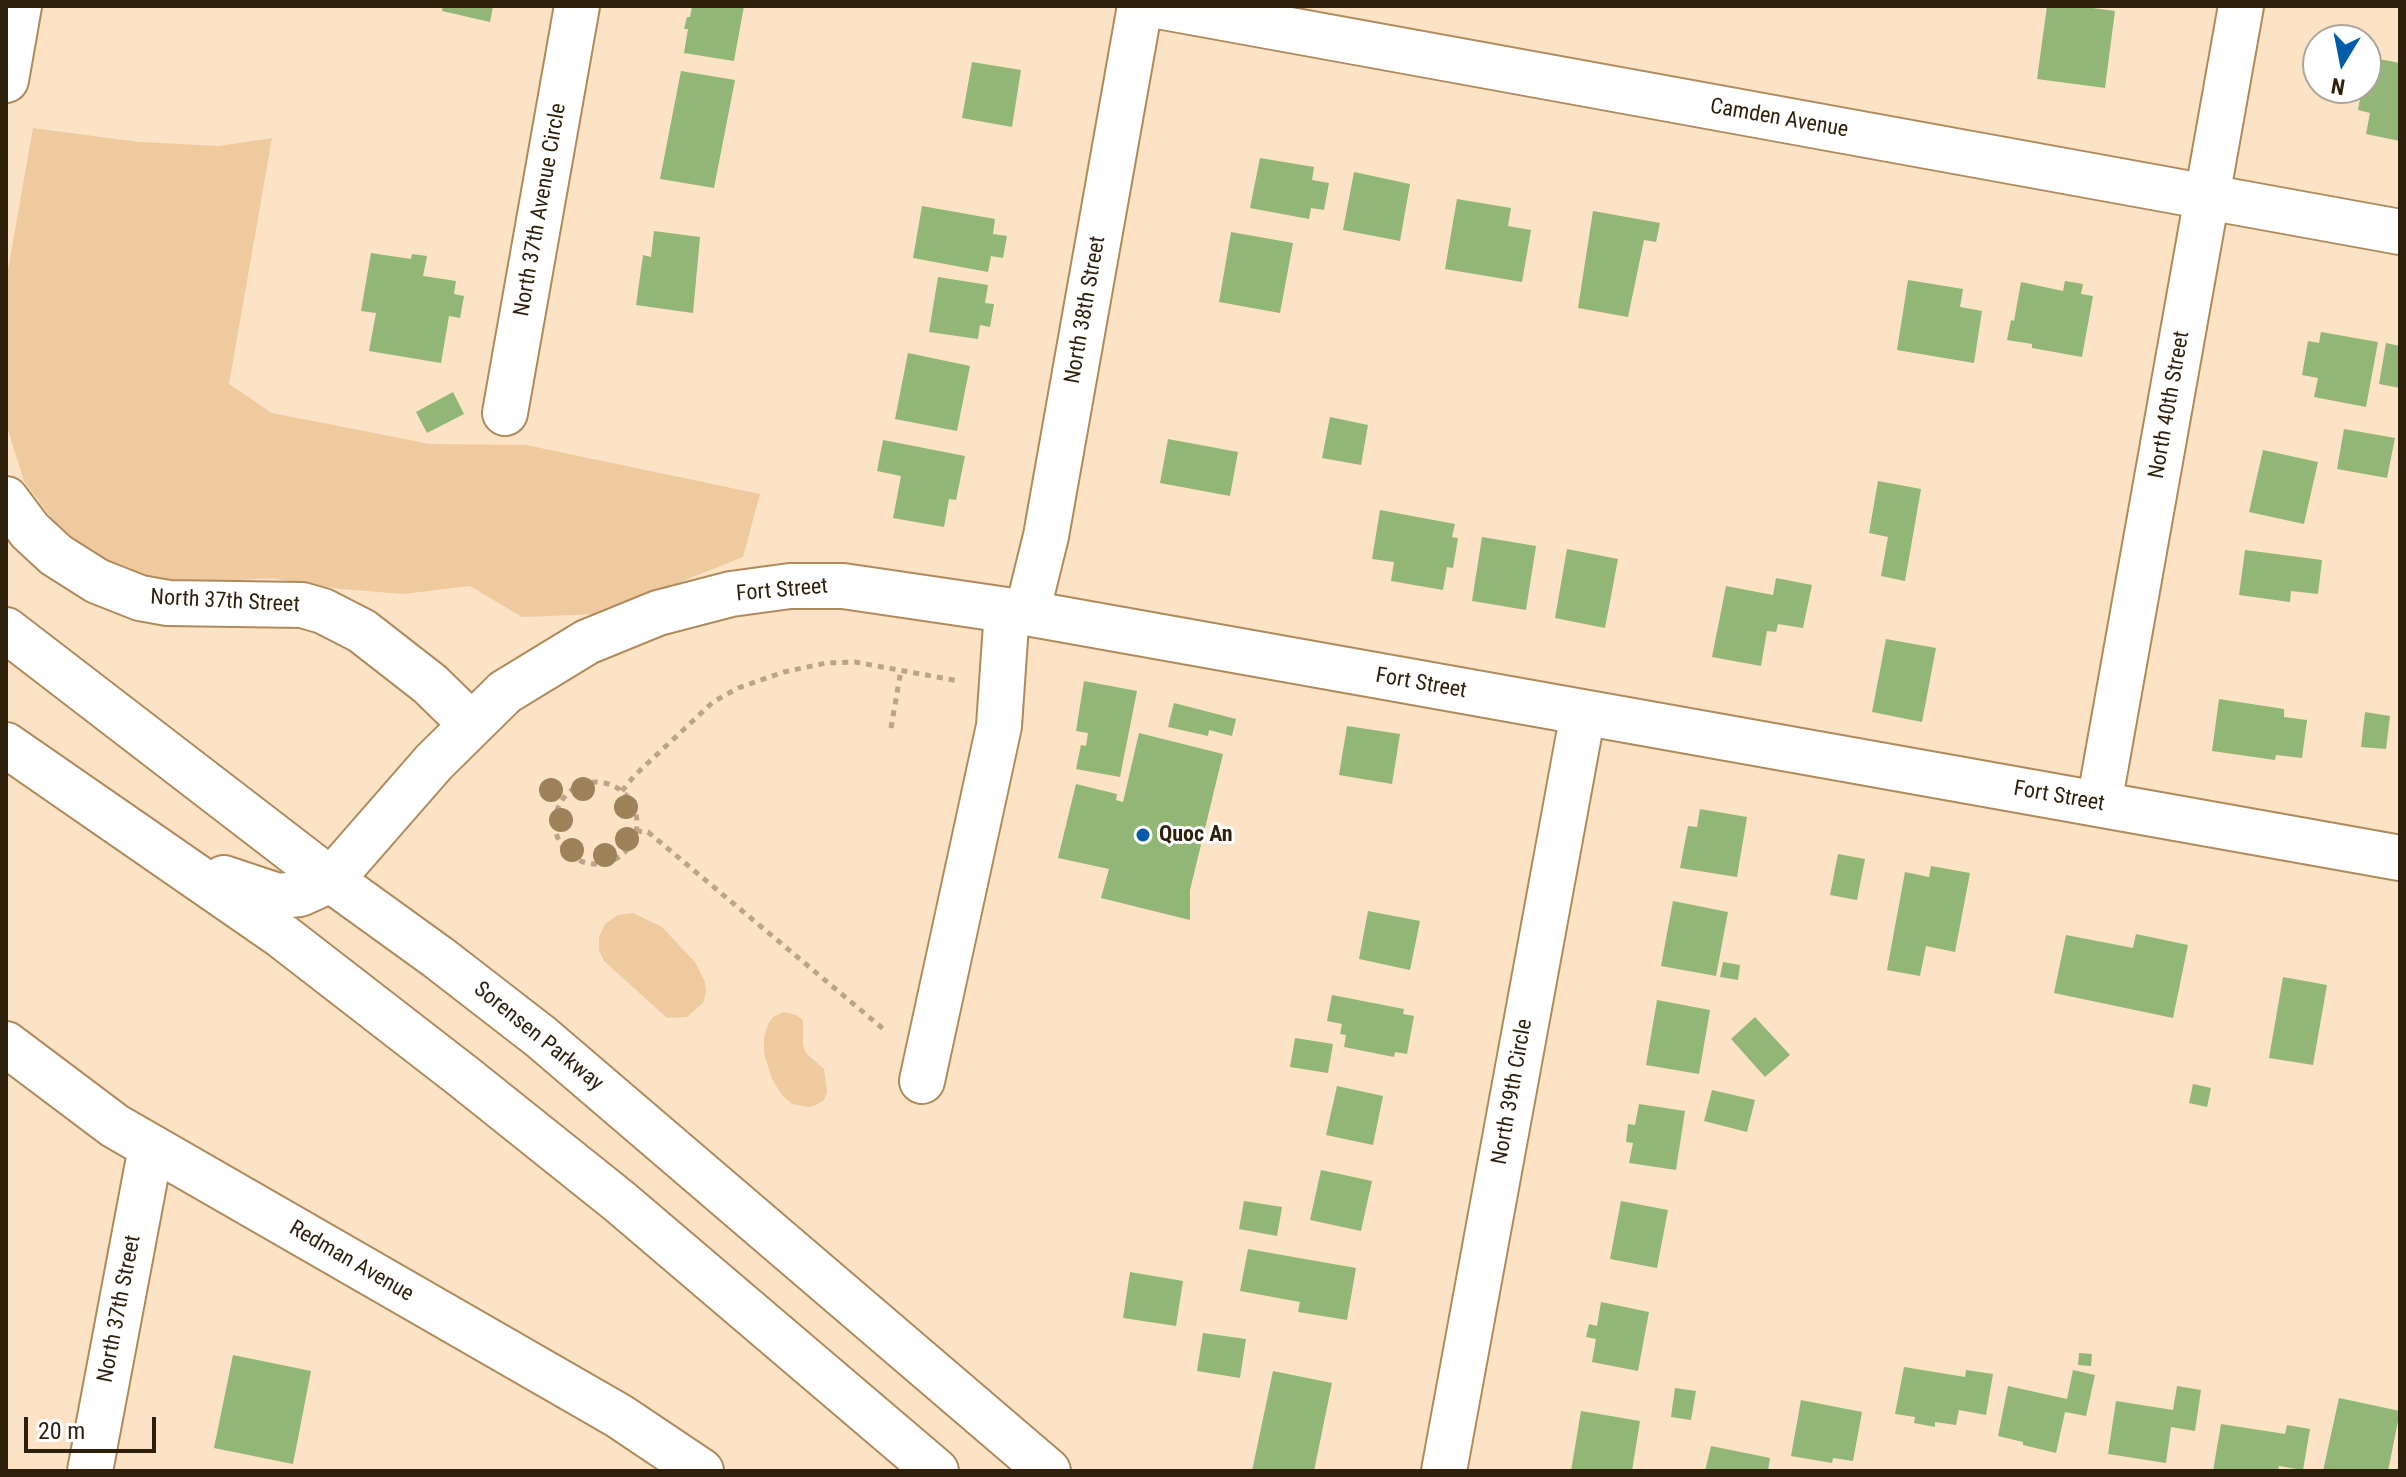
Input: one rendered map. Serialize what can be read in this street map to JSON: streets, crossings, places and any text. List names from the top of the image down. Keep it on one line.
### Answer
{"streets":{"street":["Camden Avenue","North 37th Avenue Circle","North 38th Street","North 40th Street","Fort Street","North 37th Street","Sorensen Parkway","North 39th Circle","Redman Avenue"]},"crossings":[["Camden Avenue","North 40th Street"],["North 38th Street","Fort Street"],["North 40th Street","Fort Street"],["Fort Street","North 37th Street"],["Fort Street","North 39th Circle"],["North 37th Street","Redman Avenue"]],"places":["Quoc An"],"scale_bar":"20 m","north":"bottom"}
